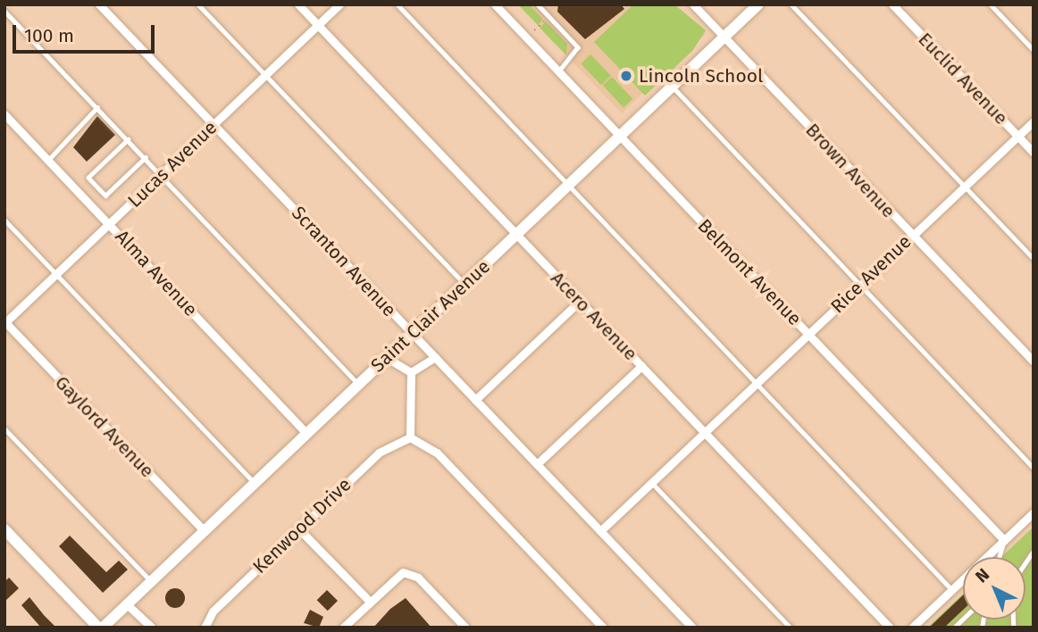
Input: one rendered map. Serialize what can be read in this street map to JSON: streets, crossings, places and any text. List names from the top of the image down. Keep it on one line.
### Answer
{"streets":{"street":["Euclid Avenue","Lucas Avenue","Brown Avenue","Scranton Avenue","Belmont Avenue","Alma Avenue","Rice Avenue","Saint Clair Avenue","Acero Avenue","Gaylord Avenue","Kenwood Drive"]},"crossings":[["Euclid Avenue","Rice Avenue"],["Lucas Avenue","Scranton Avenue"],["Lucas Avenue","Alma Avenue"],["Lucas Avenue","Acero Avenue"],["Lucas Avenue","Gaylord Avenue"],["Brown Avenue","Rice Avenue"],["Brown Avenue","Saint Clair Avenue"],["Scranton Avenue","Rice Avenue"],["Scranton Avenue","Saint Clair Avenue"],["Belmont Avenue","Rice Avenue"],["Belmont Avenue","Saint Clair Avenue"],["Alma Avenue","Saint Clair Avenue"],["Rice Avenue","Acero Avenue"],["Saint Clair Avenue","Acero Avenue"],["Saint Clair Avenue","Gaylord Avenue"]],"places":["Lincoln School"],"scale_bar":"100 m","north":"top left"}
